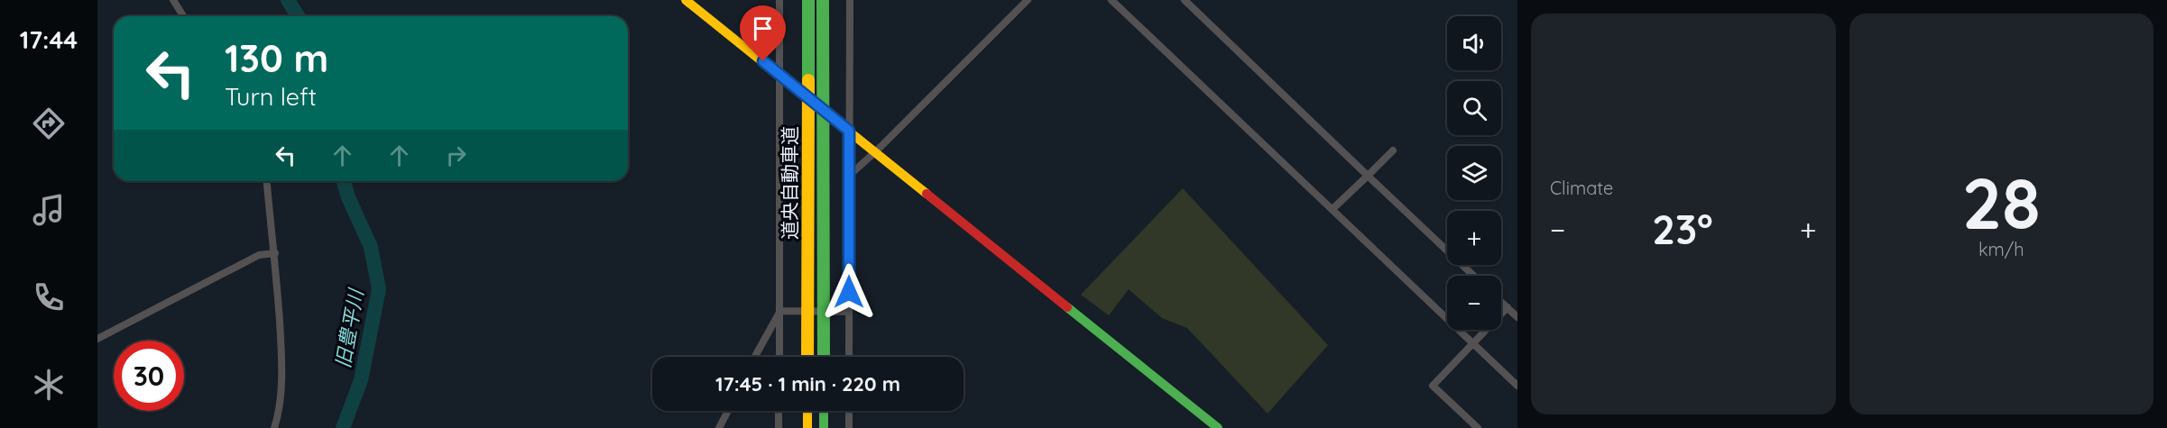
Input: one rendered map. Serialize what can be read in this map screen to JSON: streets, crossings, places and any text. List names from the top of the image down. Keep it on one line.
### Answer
{"streets":{"main road":["道央自動車道"]},"water":["旧豊平川"],"page":{"tabs":"17:44","tile":["Climate",["28","km/h"]],"map_buttons":["+","−"],"turn":["130 m","Turn left"],"heat":["−","23°","+"],"limit":"30","trip":"17:45 · 1 min · 220 m"}}
